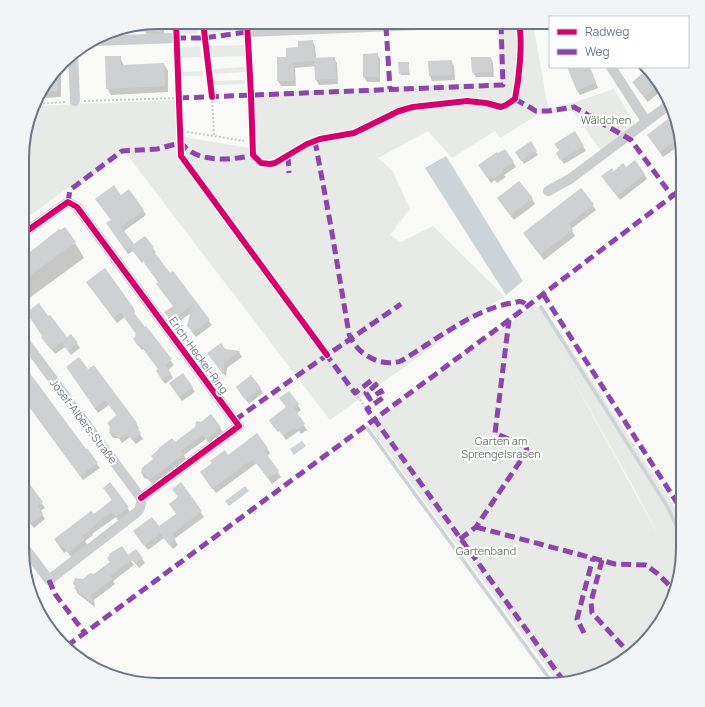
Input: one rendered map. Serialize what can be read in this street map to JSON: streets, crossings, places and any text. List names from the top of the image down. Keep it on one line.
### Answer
{"streets":{"street":["Erich-Heckel-Ring","Josef-Albers-Straße"]},"crossings":[["Erich-Heckel-Ring","Josef-Albers-Straße"]],"parks":["Wäldchen","Garten am Sprengelsrasen","Gartenband"],"legend":["Radweg","Weg"]}
